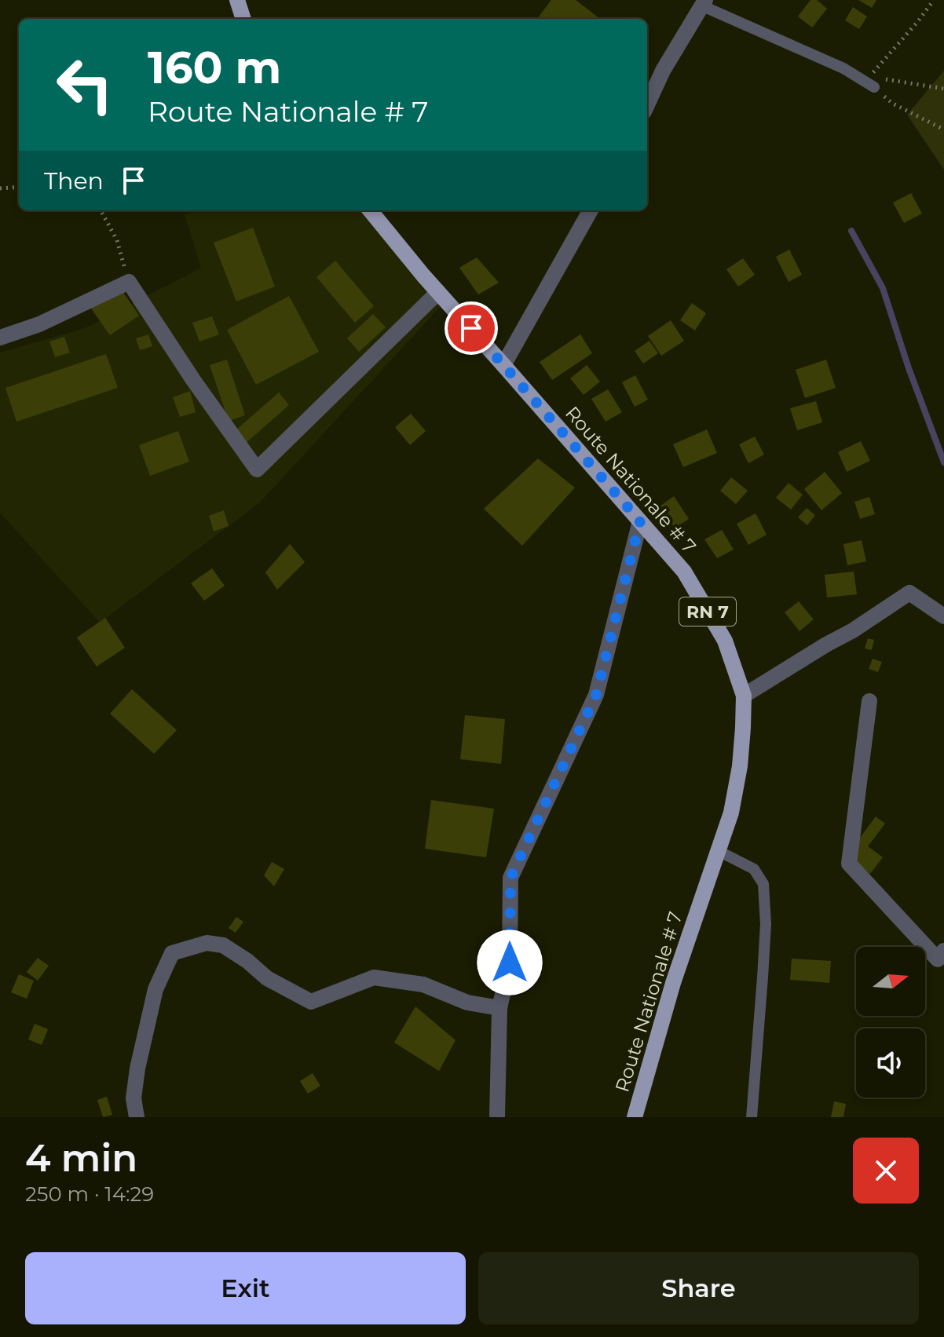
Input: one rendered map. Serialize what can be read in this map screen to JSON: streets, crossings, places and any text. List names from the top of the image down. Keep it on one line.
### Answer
{"streets":{"main road":["Route Nationale # 7","RN 7"]},"north":"right","page":{"turn":["160 m","Route Nationale # 7"],"then":"Then","heading":["4 min","250 m · 14:29"],"buttons":["Exit","Share"]}}
